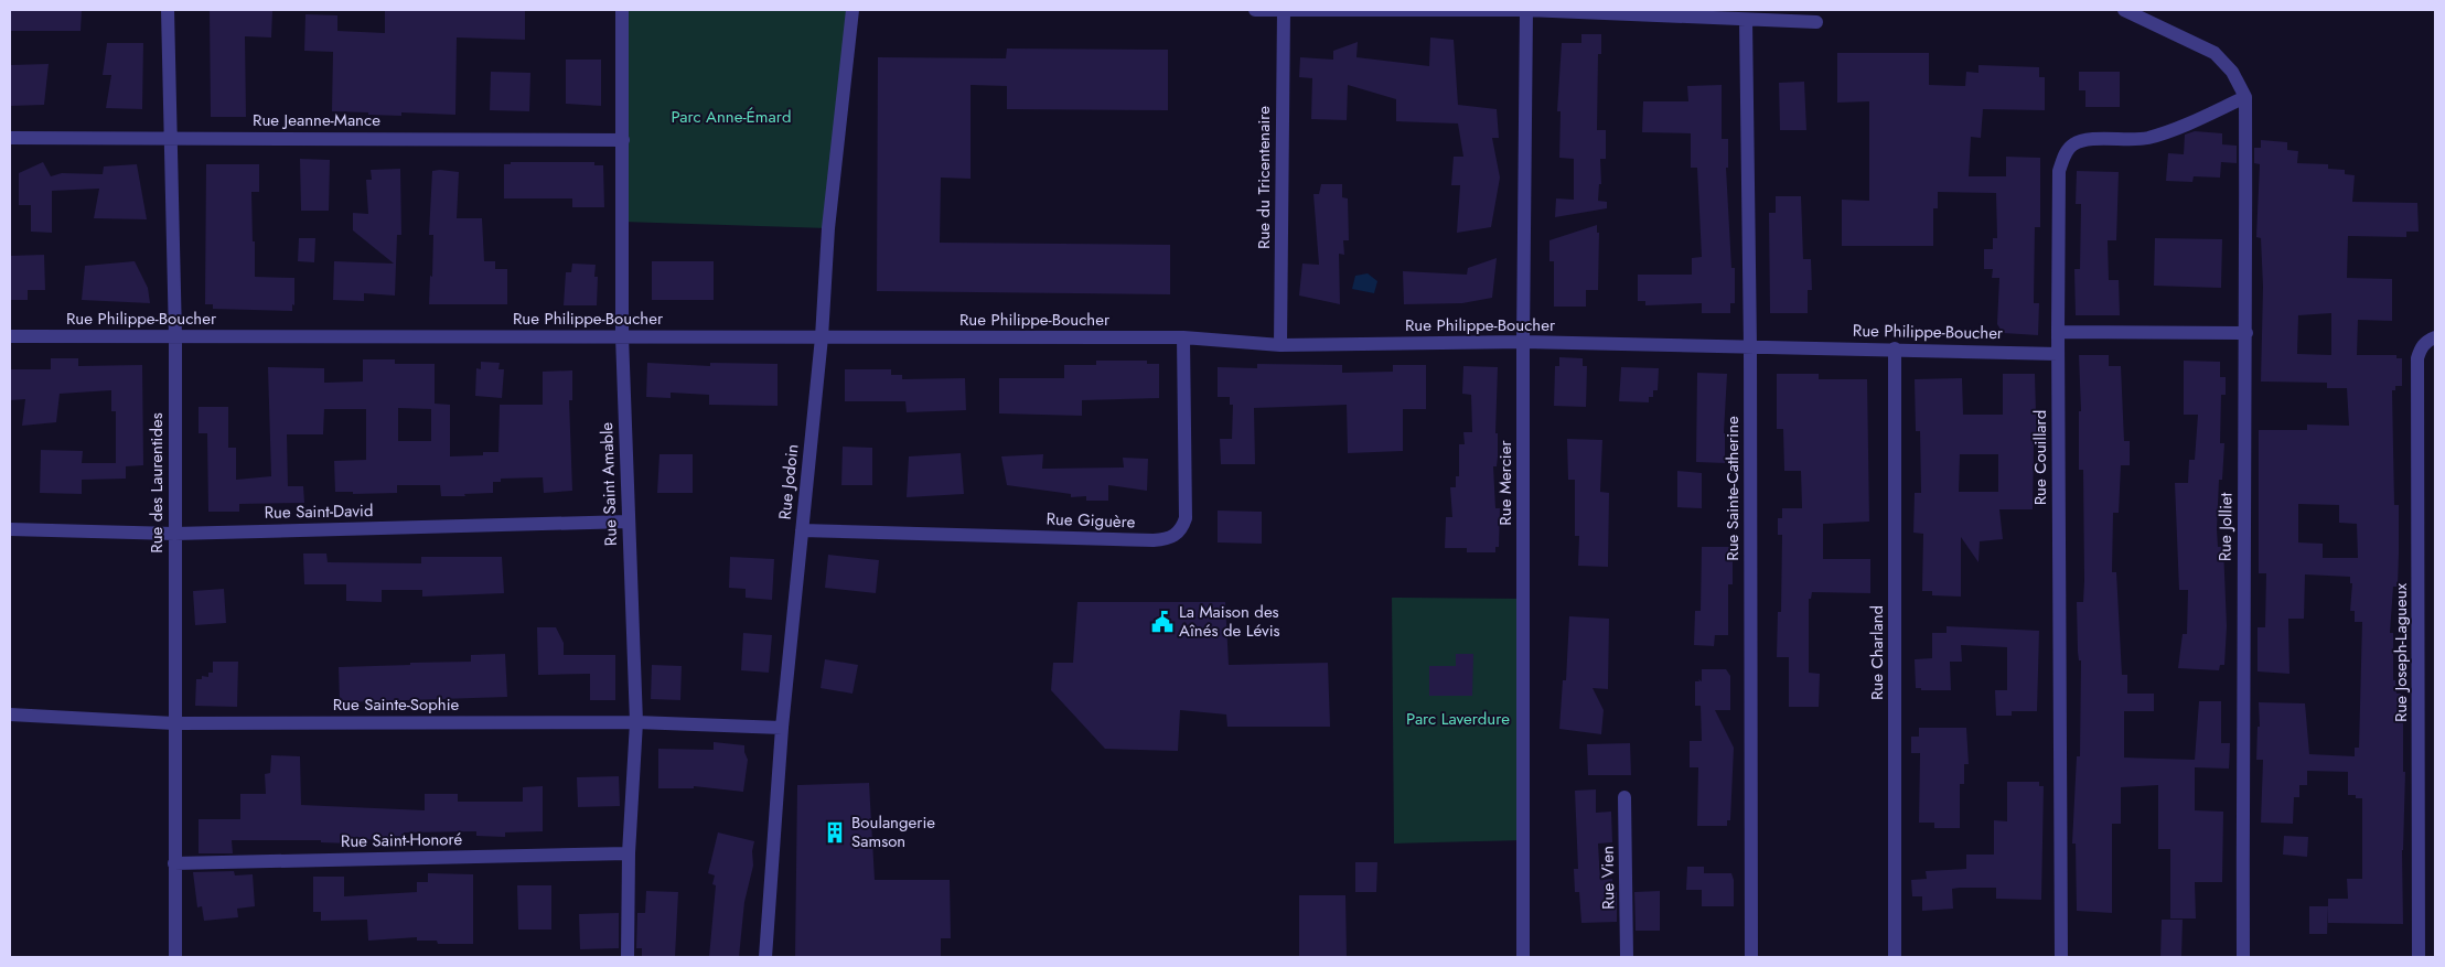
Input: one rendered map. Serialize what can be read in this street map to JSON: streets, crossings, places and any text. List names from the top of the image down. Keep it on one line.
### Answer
{"streets":{"street":["Rue Jeanne-Mance","Rue du Tricentenaire","Rue Philippe-Boucher","Rue Couillard","Rue Jodoin","Rue des Laurentides","Rue Mercier","Rue Saint Amable","Rue Sainte-Catherine","Rue Saint-David","Rue Giguère","Rue Jolliet","Rue Charland","Rue Joseph-Lagueux","Rue Sainte-Sophie","Rue Saint-Honoré","Rue Vien"]},"crossings":[["Rue Jeanne-Mance","Rue des Laurentides"],["Rue Jeanne-Mance","Rue Saint Amable"],["Rue du Tricentenaire","Rue Philippe-Boucher"],["Rue Philippe-Boucher","Rue Couillard"],["Rue Philippe-Boucher","Rue Jodoin"],["Rue Philippe-Boucher","Rue des Laurentides"],["Rue Philippe-Boucher","Rue Mercier"],["Rue Philippe-Boucher","Rue Saint Amable"],["Rue Philippe-Boucher","Rue Sainte-Catherine"],["Rue Philippe-Boucher","Rue Giguère"],["Rue Philippe-Boucher","Rue Charland"],["Rue Couillard","Rue Jolliet"],["Rue Jodoin","Rue Giguère"],["Rue Jodoin","Rue Sainte-Sophie"],["Rue des Laurentides","Rue Saint-David"],["Rue des Laurentides","Rue Sainte-Sophie"],["Rue des Laurentides","Rue Saint-Honoré"],["Rue Saint Amable","Rue Saint-David"],["Rue Saint Amable","Rue Sainte-Sophie"],["Rue Saint Amable","Rue Saint-Honoré"]],"parks":["Parc Anne-Émard","Parc Laverdure"],"places":{"public building":["La Maison des Aînés de Lévis"],"building":["Boulangerie Samson"]}}
